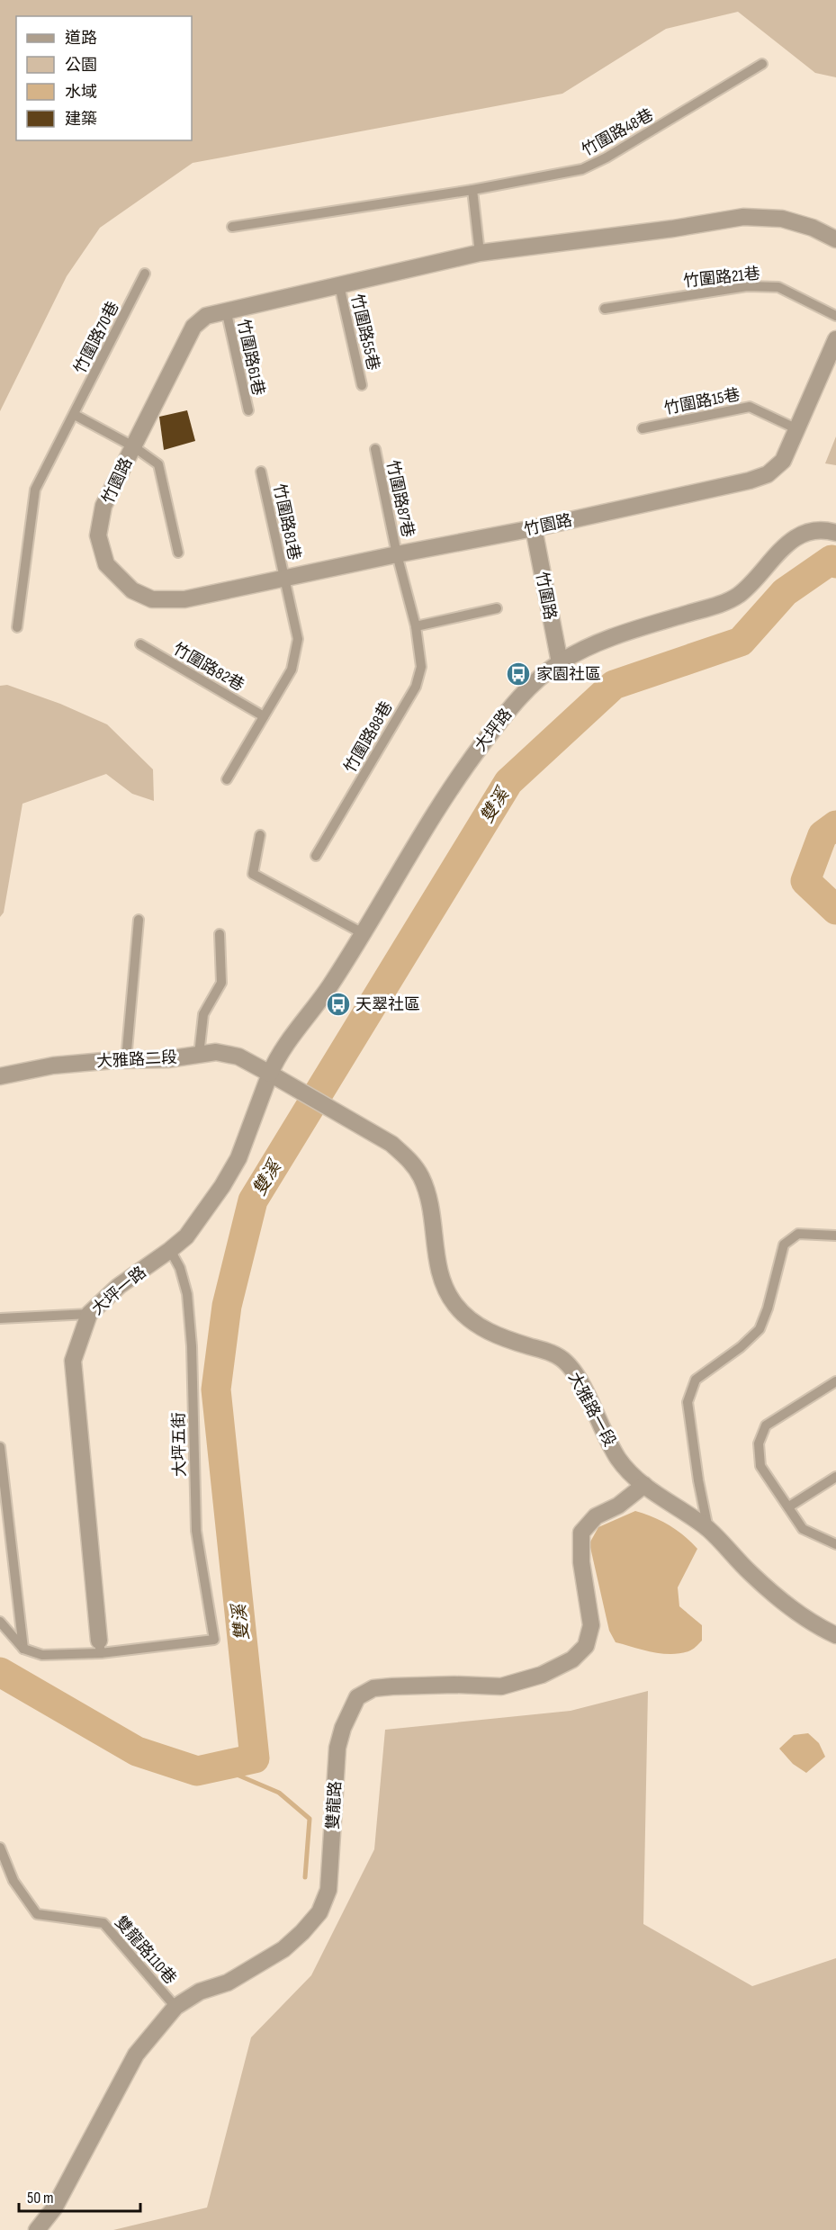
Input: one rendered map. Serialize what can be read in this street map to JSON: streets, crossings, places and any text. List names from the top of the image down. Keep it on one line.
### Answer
{"streets":{"street":["竹園路","竹圍路","大坪路","大雅路二段","大坪一路","大雅路一段","雙龍路"],"lane":["竹圍路48巷","竹圍路21巷","竹圍路55巷","竹圍路70巷","竹圍路61巷","竹圍路15巷","竹圍路87巷","竹圍路81巷","竹圍路82巷","竹圍路88巷","大坪五街","雙龍路110巷"]},"crossings":[["竹圍路55巷","竹園路"],["竹圍路61巷","竹園路"],["竹圍路15巷","竹園路"],["竹園路","竹圍路87巷"],["竹園路","竹圍路81巷"],["竹園路","竹圍路"],["竹園路","竹圍路88巷"],["竹圍路87巷","竹圍路88巷"],["竹圍路","大坪路"],["大坪路","大雅路二段"],["大坪路","大坪一路"],["大坪路","大雅路一段"],["大雅路二段","大坪一路"],["大雅路二段","大雅路一段"],["大坪一路","大雅路一段"],["大坪一路","大坪五街"],["大雅路一段","雙龍路"],["雙龍路","雙龍路110巷"]],"water":["雙溪"],"places":{"bus stop":["家園社區","天翠社區"]},"legend":["道路","公園","水域","建築"],"scale_bar":"50 m"}
